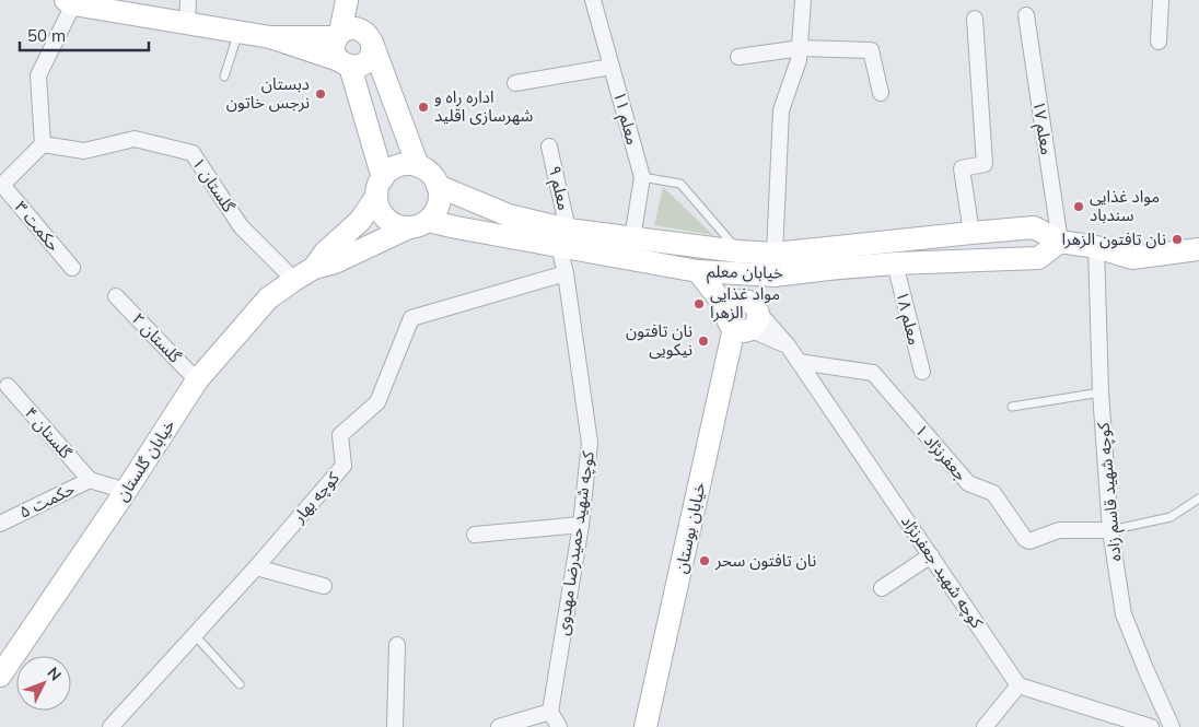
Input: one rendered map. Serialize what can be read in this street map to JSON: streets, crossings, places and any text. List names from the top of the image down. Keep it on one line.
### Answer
{"streets":{"main road":["خیابان معلم","خیابان گلستان","خیابان بوستان"],"street":["معلم ۱۱","معلم ۱۷","گلستان ۱","معلم ۹","حکمت ۳","معلم ۱۸","گلستان ۲","گلستان ۴","جعفرنژاد ۱","کوچه شهید قاسم زاده","کوچه بهار","حکمت ۵","کوچه شهید حمیدرضا مهدوی","کوچه شهید جعفرنژاد"]},"crossings":[["معلم ۱۱","خیابان معلم"],["معلم ۱۷","خیابان معلم"],["گلستان ۱","خیابان گلستان"],["معلم ۹","خیابان معلم"],["معلم ۹","کوچه شهید حمیدرضا مهدوی"],["خیابان معلم","معلم ۱۸"],["خیابان معلم","کوچه شهید قاسم زاده"],["خیابان معلم","خیابان بوستان"],["خیابان معلم","کوچه شهید حمیدرضا مهدوی"],["گلستان ۲","خیابان گلستان"],["گلستان ۴","حکمت ۵"],["جعفرنژاد ۱","کوچه شهید قاسم زاده"],["جعفرنژاد ۱","کوچه شهید جعفرنژاد"],["خیابان گلستان","حکمت ۵"],["کوچه بهار","کوچه شهید حمیدرضا مهدوی"],["خیابان بوستان","کوچه شهید جعفرنژاد"]],"places":["دبستان نرجس خاتون","اداره راه و شهرسازی اقلید","مواد غذایی سندباد","نان تافتون الزهرا","مواد غذایی الزهرا","نان تافتون نیکویی","نان تافتون سحر"],"scale_bar":"50 m","north":"top right"}
